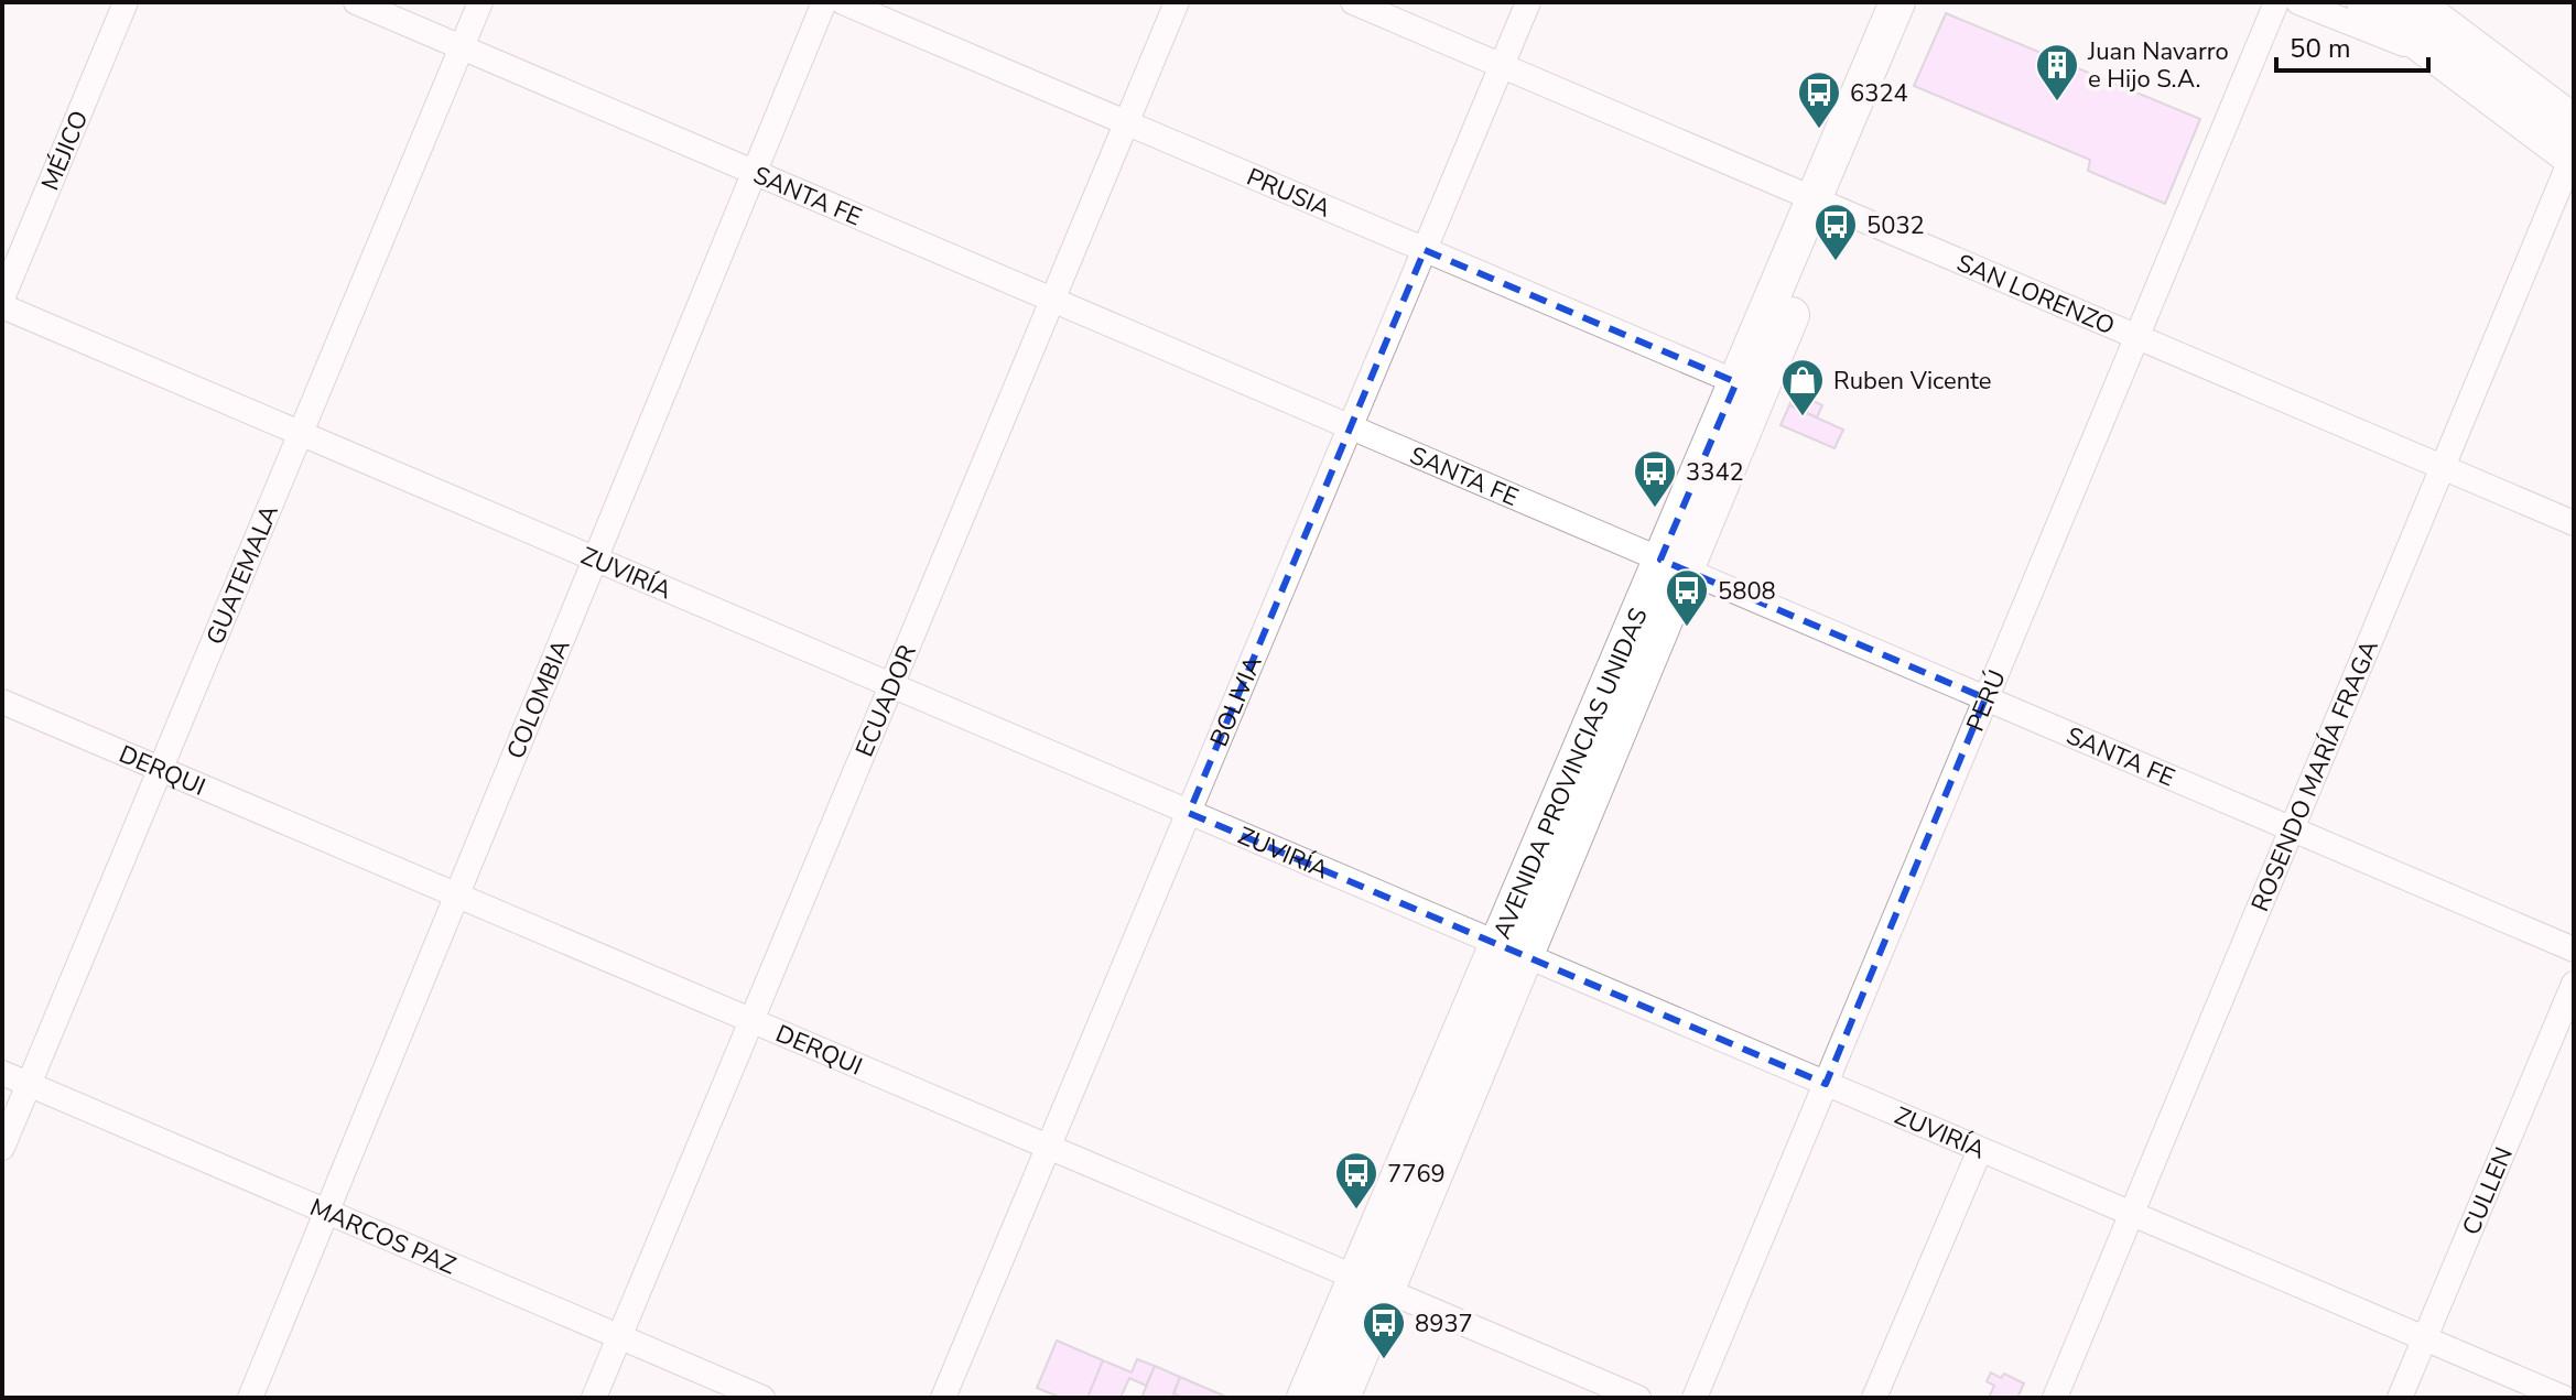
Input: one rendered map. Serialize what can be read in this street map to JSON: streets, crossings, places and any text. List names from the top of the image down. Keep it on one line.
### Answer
{"streets":{"main road":["AVENIDA PROVINCIAS UNIDAS"],"street":["MÉJICO","PRUSIA","SANTA FE","SAN LORENZO","ZUVIRÍA","GUATEMALA","ECUADOR","PERÚ","COLOMBIA","BOLIVIA","DERQUI","ROSENDO MARÍA FRAGA","CULLEN","MARCOS PAZ"]},"crossings":[["PRUSIA","ECUADOR"],["PRUSIA","BOLIVIA"],["PRUSIA","AVENIDA PROVINCIAS UNIDAS"],["SANTA FE","GUATEMALA"],["SANTA FE","ECUADOR"],["SANTA FE","PERÚ"],["SANTA FE","COLOMBIA"],["SANTA FE","BOLIVIA"],["SANTA FE","AVENIDA PROVINCIAS UNIDAS"],["SANTA FE","ROSENDO MARÍA FRAGA"],["SAN LORENZO","PERÚ"],["SAN LORENZO","BOLIVIA"],["SAN LORENZO","AVENIDA PROVINCIAS UNIDAS"],["SAN LORENZO","ROSENDO MARÍA FRAGA"],["ZUVIRÍA","GUATEMALA"],["ZUVIRÍA","ECUADOR"],["ZUVIRÍA","PERÚ"],["ZUVIRÍA","COLOMBIA"],["ZUVIRÍA","BOLIVIA"],["ZUVIRÍA","AVENIDA PROVINCIAS UNIDAS"],["ZUVIRÍA","ROSENDO MARÍA FRAGA"],["ZUVIRÍA","CULLEN"],["GUATEMALA","DERQUI"],["GUATEMALA","MARCOS PAZ"],["ECUADOR","DERQUI"],["ECUADOR","MARCOS PAZ"],["COLOMBIA","DERQUI"],["COLOMBIA","MARCOS PAZ"],["BOLIVIA","DERQUI"],["DERQUI","AVENIDA PROVINCIAS UNIDAS"]],"places":{"building":["Juan Navarro e Hijo S.A."],"bus stop":["6324","5032","3342","5808","7769","8937"],"shop":["Ruben Vicente"]},"scale_bar":"50 m"}
